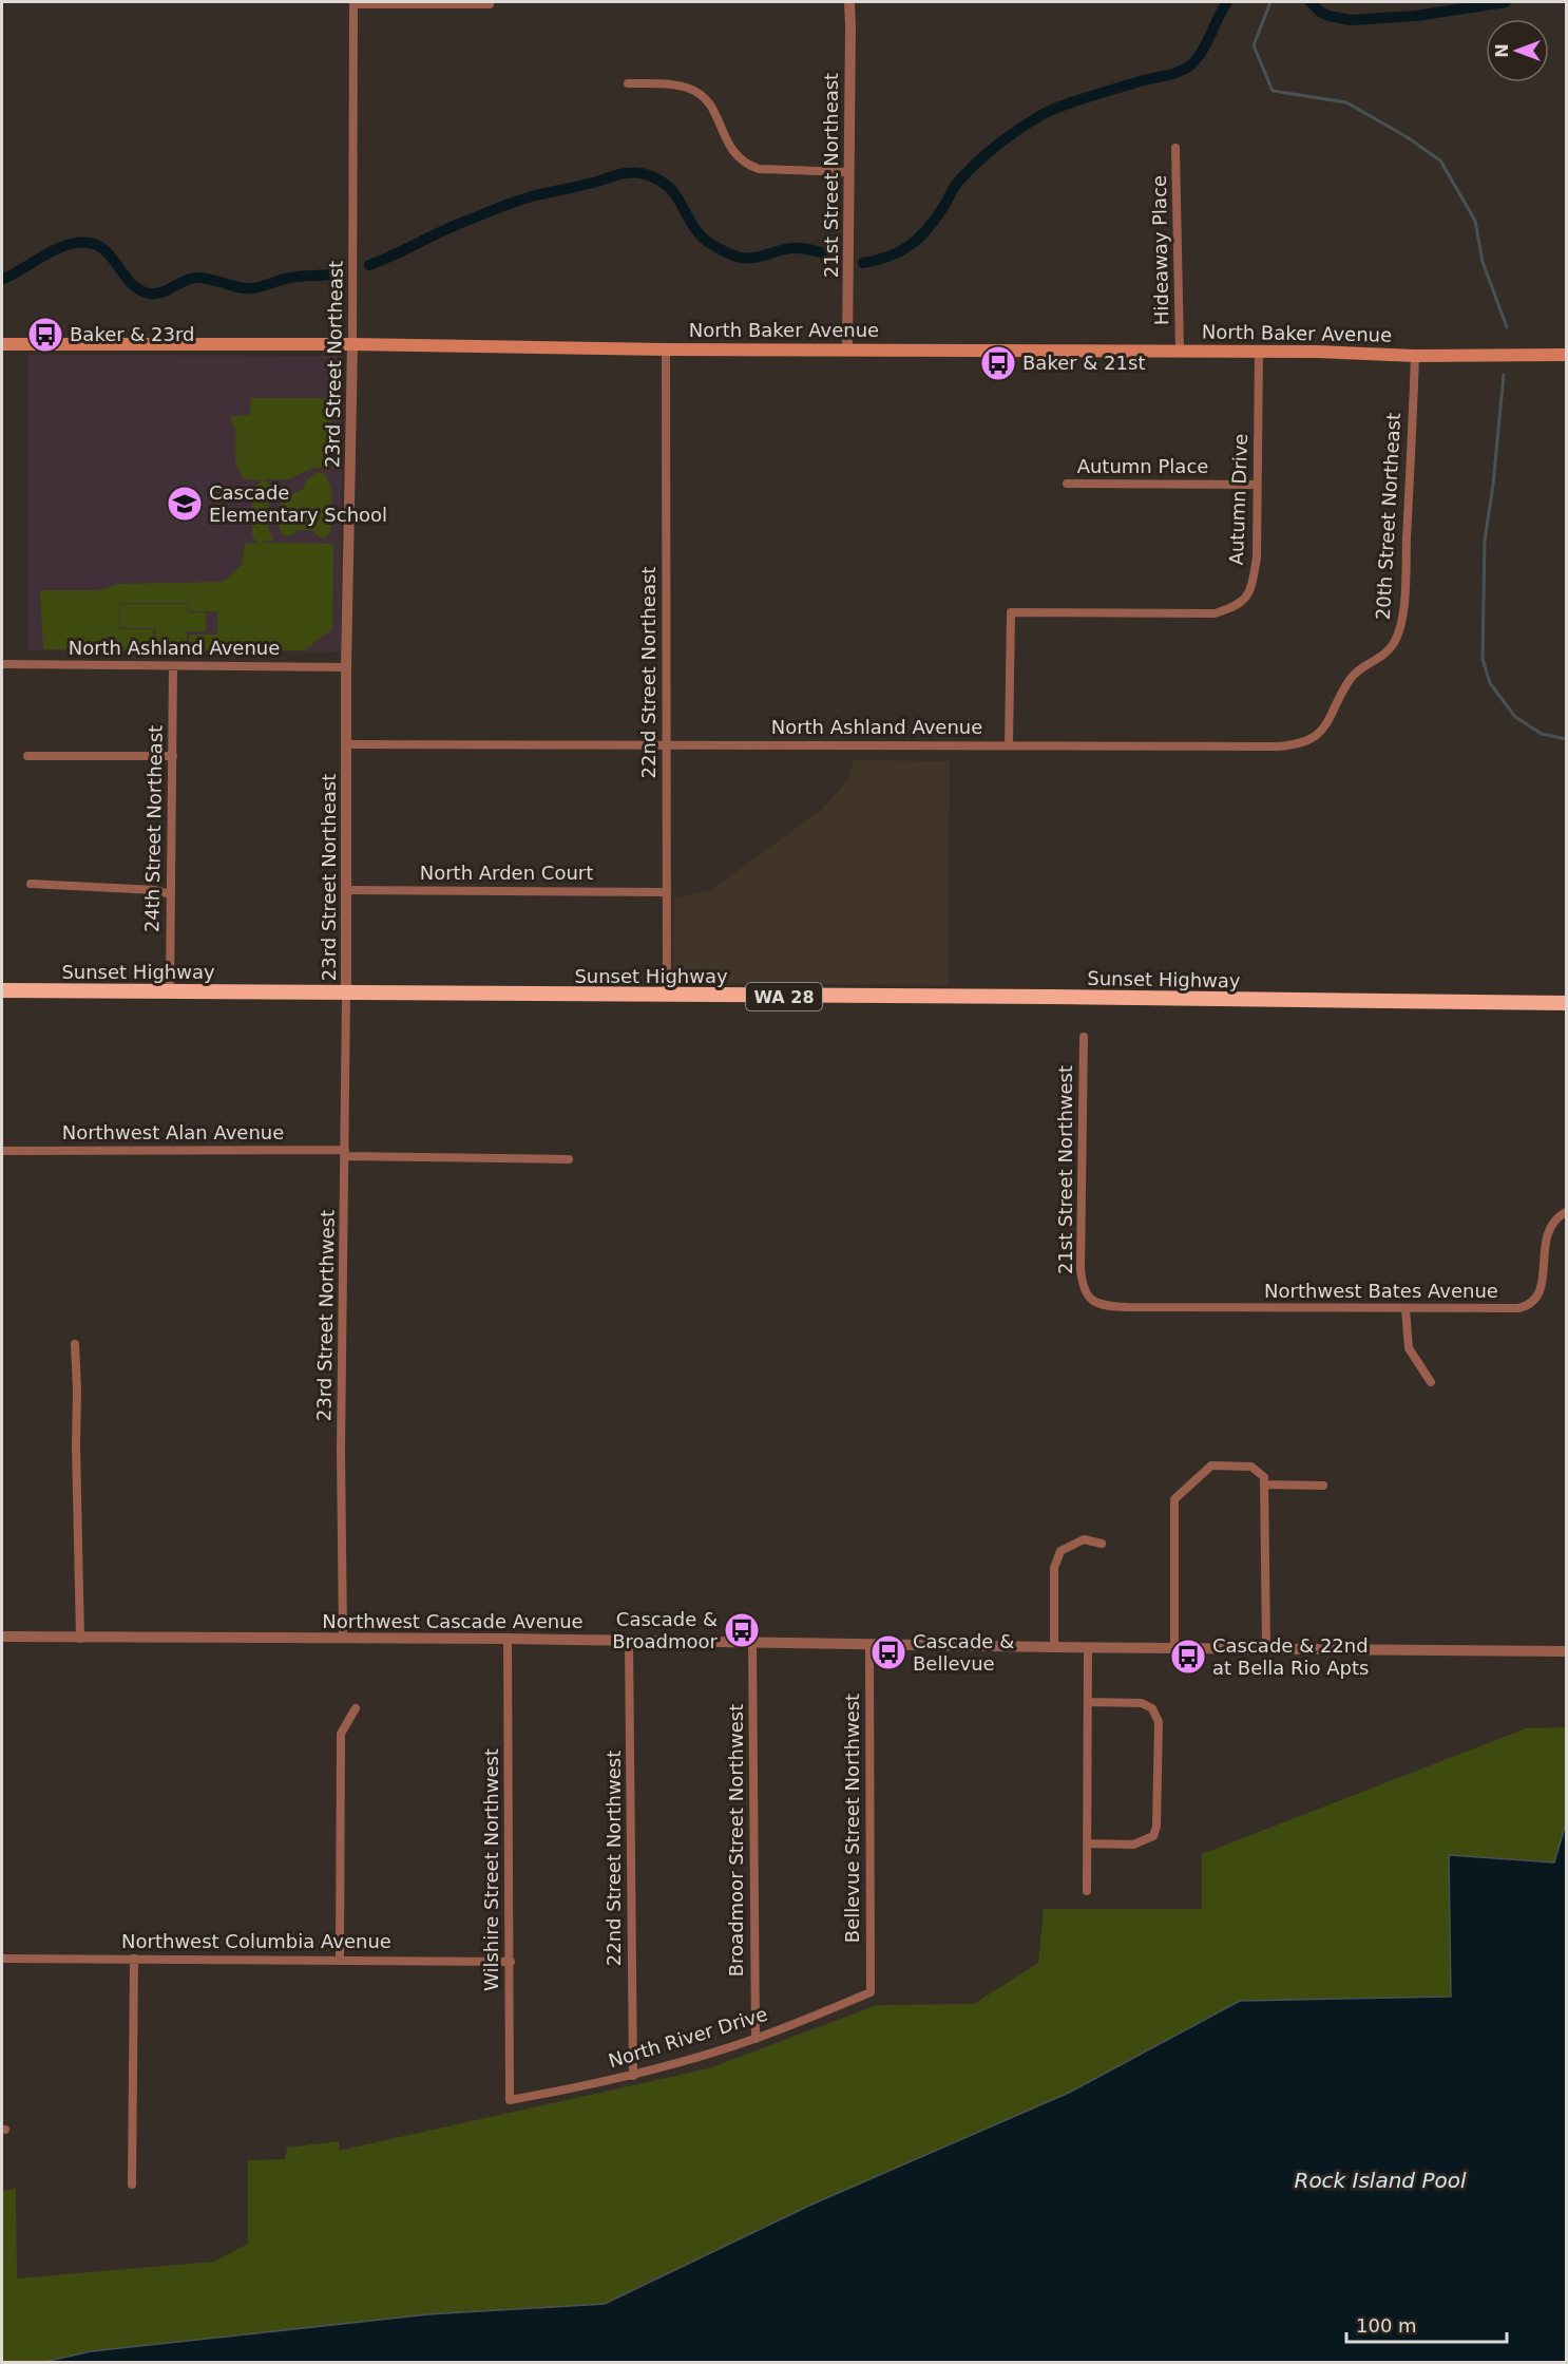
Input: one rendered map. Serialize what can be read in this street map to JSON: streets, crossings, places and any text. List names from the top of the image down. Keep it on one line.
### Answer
{"streets":{"highway":["Sunset Highway","WA 28"],"main road":["North Baker Avenue"],"street":["21st Street Northeast","Hideaway Place","23rd Street Northeast","Autumn Place","Autumn Drive","20th Street Northeast","North Ashland Avenue","22nd Street Northeast","24th Street Northeast","North Arden Court","Northwest Alan Avenue","21st Street Northwest","Northwest Bates Avenue","23rd Street Northwest","Northwest Cascade Avenue","Bellevue Street Northwest","Broadmoor Street Northwest","22nd Street Northwest","Wilshire Street Northwest","Northwest Columbia Avenue","North River Drive"]},"crossings":[["21st Street Northeast","North Baker Avenue"],["Hideaway Place","North Baker Avenue"],["North Baker Avenue","23rd Street Northeast"],["North Baker Avenue","Autumn Drive"],["North Baker Avenue","20th Street Northeast"],["North Baker Avenue","22nd Street Northeast"],["23rd Street Northeast","North Ashland Avenue"],["23rd Street Northeast","North Arden Court"],["23rd Street Northeast","Sunset Highway"],["23rd Street Northeast","23rd Street Northwest"],["Autumn Place","Autumn Drive"],["Autumn Drive","North Ashland Avenue"],["20th Street Northeast","North Ashland Avenue"],["North Ashland Avenue","22nd Street Northeast"],["North Ashland Avenue","24th Street Northeast"],["22nd Street Northeast","North Arden Court"],["22nd Street Northeast","Sunset Highway"],["24th Street Northeast","Sunset Highway"],["Sunset Highway","23rd Street Northwest"],["Northwest Alan Avenue","23rd Street Northwest"],["21st Street Northwest","Northwest Bates Avenue"],["23rd Street Northwest","Northwest Cascade Avenue"],["Northwest Cascade Avenue","Bellevue Street Northwest"],["Northwest Cascade Avenue","Broadmoor Street Northwest"],["Northwest Cascade Avenue","22nd Street Northwest"],["Northwest Cascade Avenue","Wilshire Street Northwest"],["Bellevue Street Northwest","North River Drive"],["Broadmoor Street Northwest","North River Drive"],["22nd Street Northwest","North River Drive"],["Wilshire Street Northwest","Northwest Columbia Avenue"],["Wilshire Street Northwest","North River Drive"]],"water":["Rock Island Pool"],"places":{"bus stop":["Baker & 23rd","Baker & 21st","Cascade & Broadmoor","Cascade & Bellevue","Cascade & 22nd at Bella Rio Apts"],"school or university":["Cascade Elementary School"]},"scale_bar":"100 m","north":"left"}
